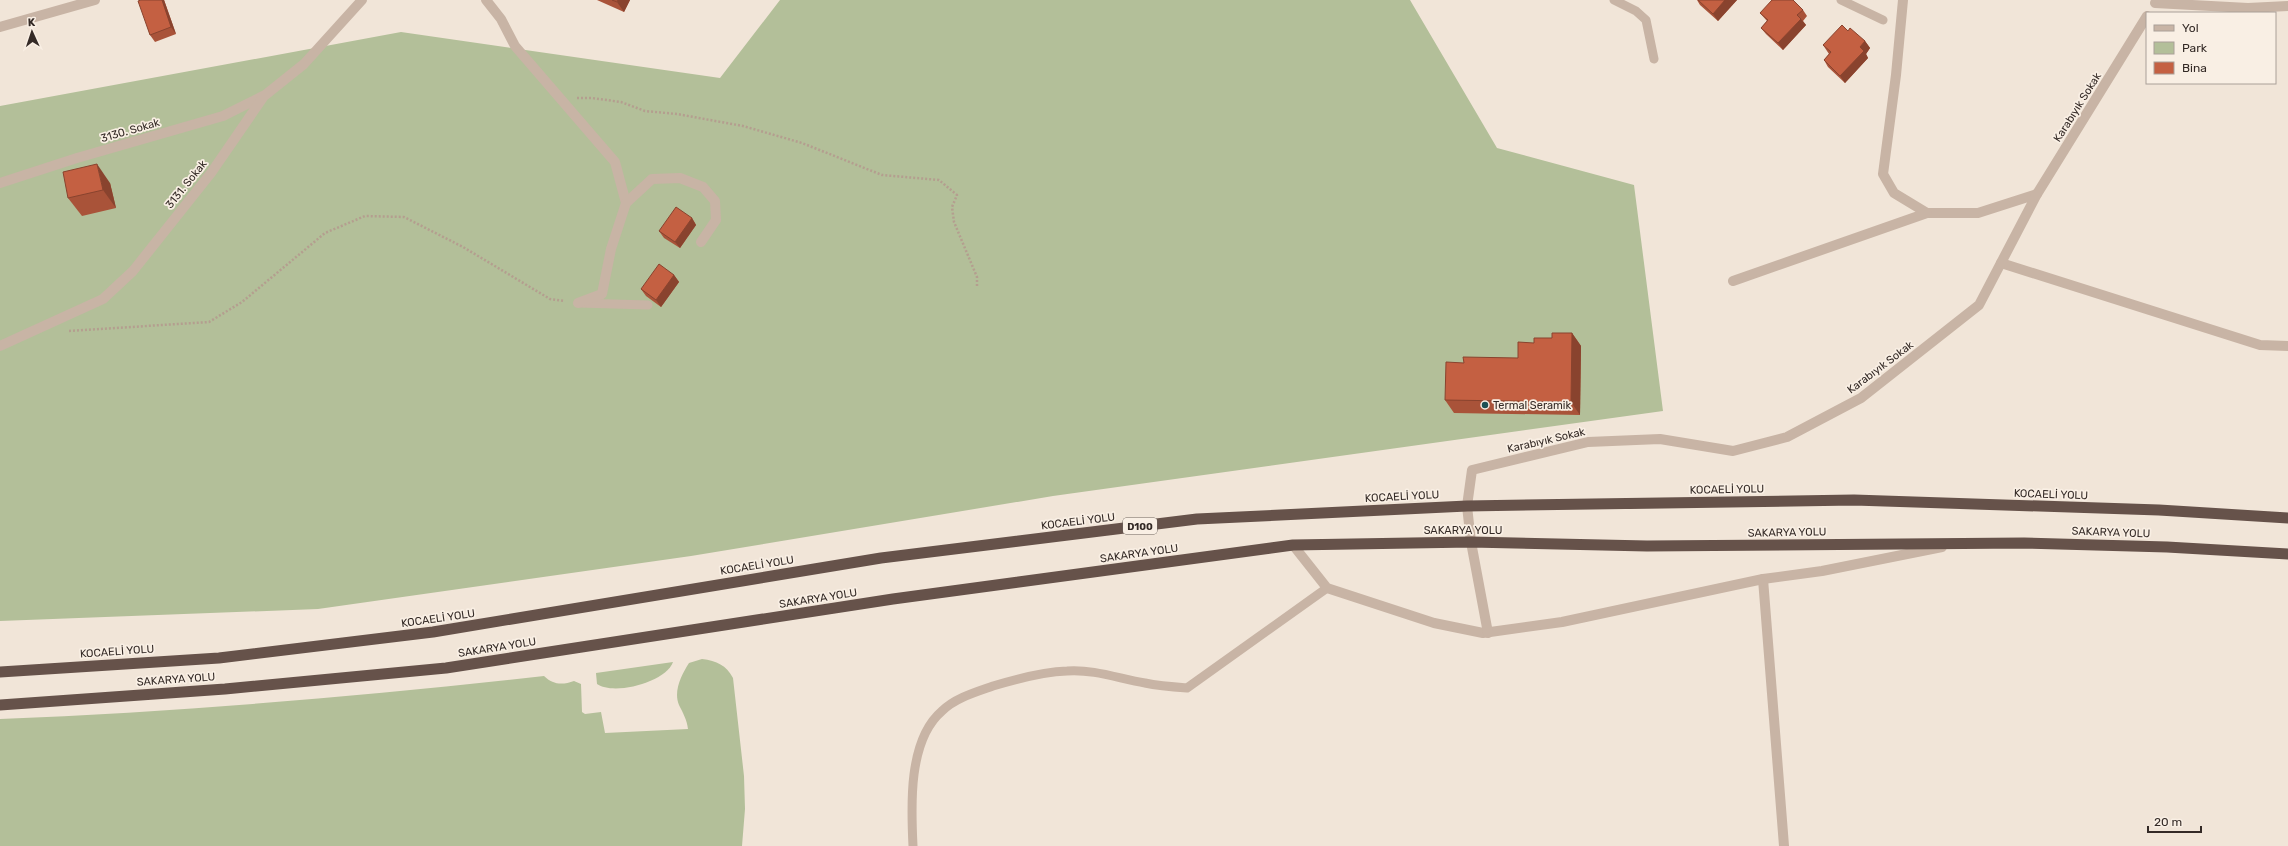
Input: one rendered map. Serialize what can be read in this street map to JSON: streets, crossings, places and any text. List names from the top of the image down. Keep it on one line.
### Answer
{"streets":{"highway":["KOCAELİ YOLU","D100","SAKARYA YOLU"],"street":["Karabıyık Sokak","3130. Sokak","3131. Sokak"]},"crossings":[["Karabıyık Sokak","KOCAELİ YOLU"],["3130. Sokak","3131. Sokak"]],"places":["Termal Seramik"],"legend":["Yol","Park","Bina"],"scale_bar":"20 m","north":"top"}
